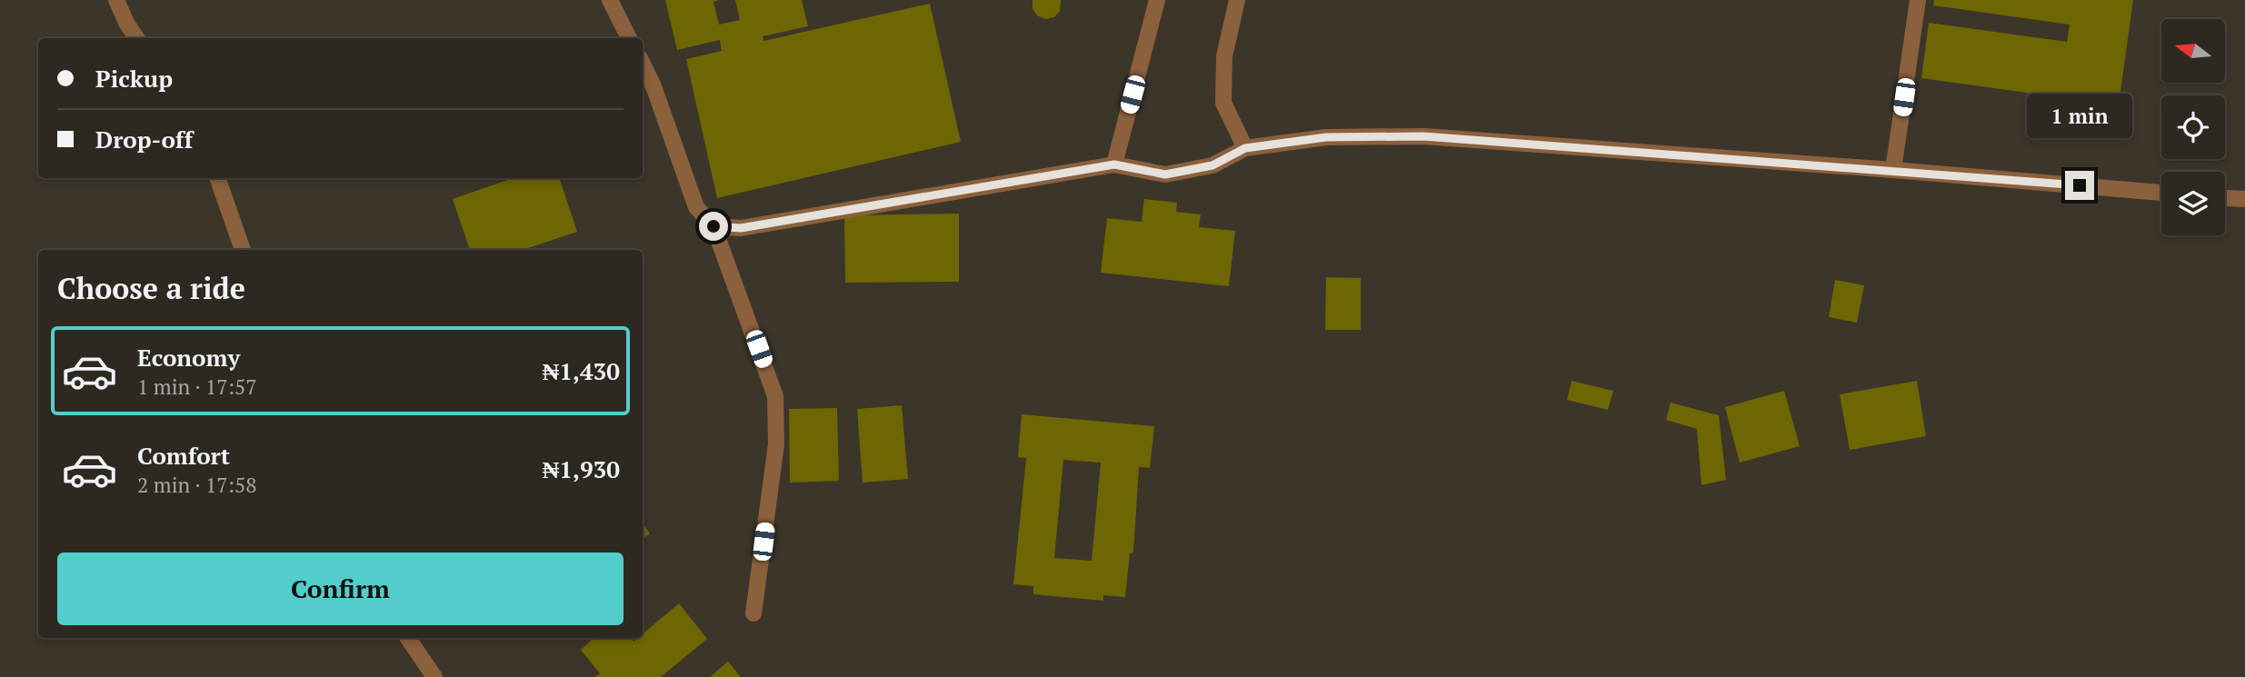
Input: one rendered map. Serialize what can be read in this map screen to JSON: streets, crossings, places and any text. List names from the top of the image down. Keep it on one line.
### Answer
{"north":"left","page":{"banner":["Pickup","Drop-off"],"bubble":"1 min","heading":"Choose a ride","list":[{"name":"Economy","note":"1 min · 17:57","value":"₦1,430"},{"name":"Comfort","note":"2 min · 17:58","value":"₦1,930"}],"buttons":"Confirm"}}
